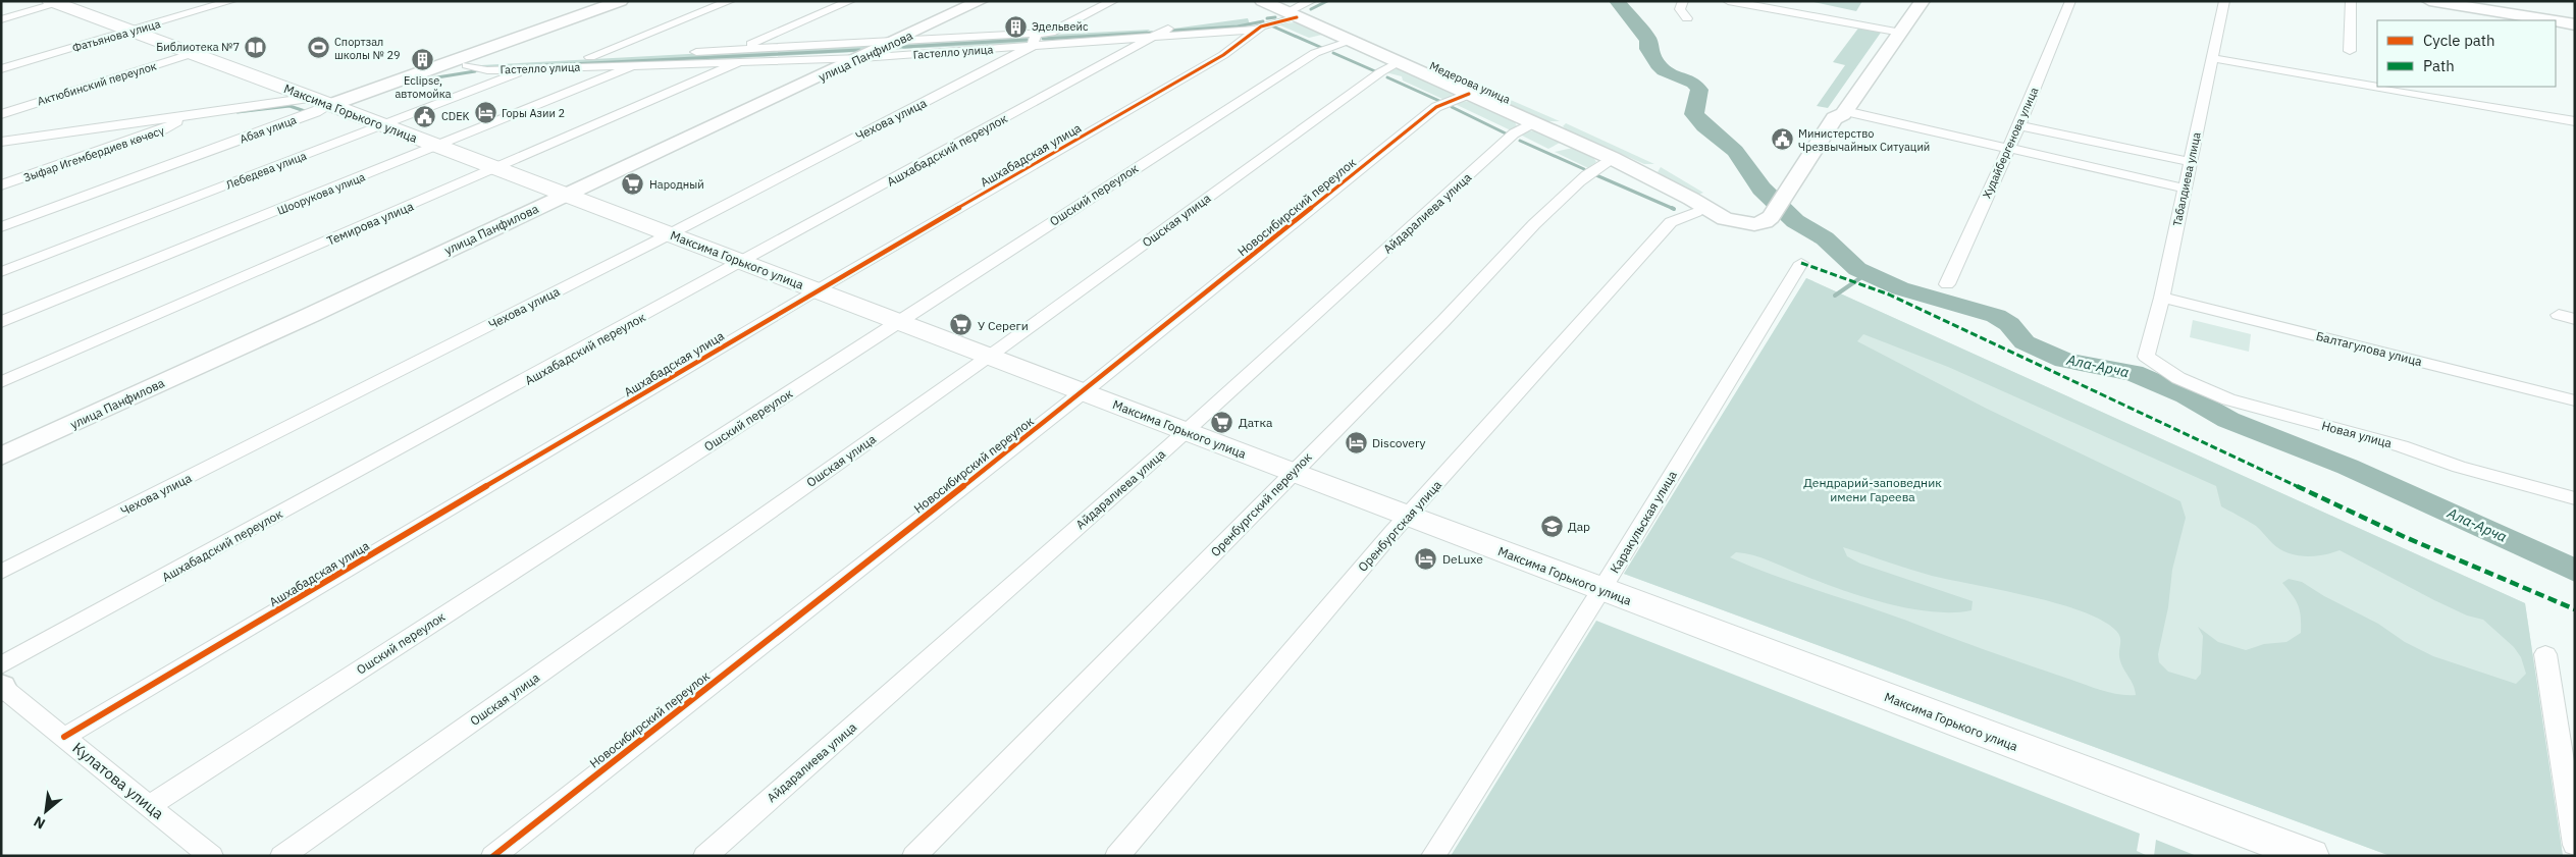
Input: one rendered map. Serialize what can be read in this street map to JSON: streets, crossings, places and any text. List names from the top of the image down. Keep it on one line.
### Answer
{"streets":{"main road":["Максима Горького улица"],"street":["Фатьянова улица","Гастелло улица","улица Панфилова","Медерова улица","Актюбинский переулок","Чехова улица","Абая улица","Худайбергенова улица","Ашхабадский переулок","Зыфар Игембердиев көчөсү","Ашхабадская улица","Лебедева улица","Табалдиева улица","Шоорукова улица","Ошский переулок","Новосибирский переулок","Айдаралиева улица","Ошская улица","Темирова улица","Балтагулова улица","Новая улица","Оренбургский переулок","Каракульская улица","Оренбургская улица","Кулатова улица"]},"crossings":[["Фатьянова улица","Максима Горького улица"],["Гастелло улица","улица Панфилова"],["Гастелло улица","Чехова улица"],["Гастелло улица","Абая улица"],["Гастелло улица","Ашхабадский переулок"],["Гастелло улица","Ашхабадская улица"],["Гастелло улица","Лебедева улица"],["Гастелло улица","Шоорукова улица"],["Гастелло улица","Темирова улица"],["улица Панфилова","Максима Горького улица"],["Медерова улица","Ашхабадская улица"],["Медерова улица","Ошский переулок"],["Медерова улица","Новосибирский переулок"],["Медерова улица","Айдаралиева улица"],["Медерова улица","Ошская улица"],["Медерова улица","Оренбургский переулок"],["Актюбинский переулок","Максима Горького улица"],["Максима Горького улица","Чехова улица"],["Максима Горького улица","Абая улица"],["Максима Горького улица","Ашхабадский переулок"],["Максима Горького улица","Ашхабадская улица"],["Максима Горького улица","Лебедева улица"],["Максима Горького улица","Шоорукова улица"],["Максима Горького улица","Ошский переулок"],["Максима Горького улица","Новосибирский переулок"],["Максима Горького улица","Айдаралиева улица"],["Максима Горького улица","Ошская улица"],["Максима Горького улица","Темирова улица"],["Максима Горького улица","Оренбургский переулок"],["Максима Горького улица","Каракульская улица"],["Максима Горького улица","Оренбургская улица"],["Ашхабадский переулок","Кулатова улица"],["Ашхабадская улица","Кулатова улица"],["Табалдиева улица","Балтагулова улица"],["Табалдиева улица","Новая улица"],["Ошский переулок","Кулатова улица"]],"water":["Ала-Арча"],"parks":["Дендрарий-заповедник имени Гареева"],"places":{"building":["Эдельвейс","Eclipse, автомойка"],"library":["Библиотека №7"],"sports":["Спортзал школы № 29"],"hotel":["Горы Азии 2","Discovery","DeLuxe"],"public building":["CDEK","Министерство Чрезвычайных Ситуаций"],"supermarket":["Народный","У Сереги","Датка"],"school or university":["Дар"]},"legend":["Cycle path","Path"],"north":"bottom left"}
